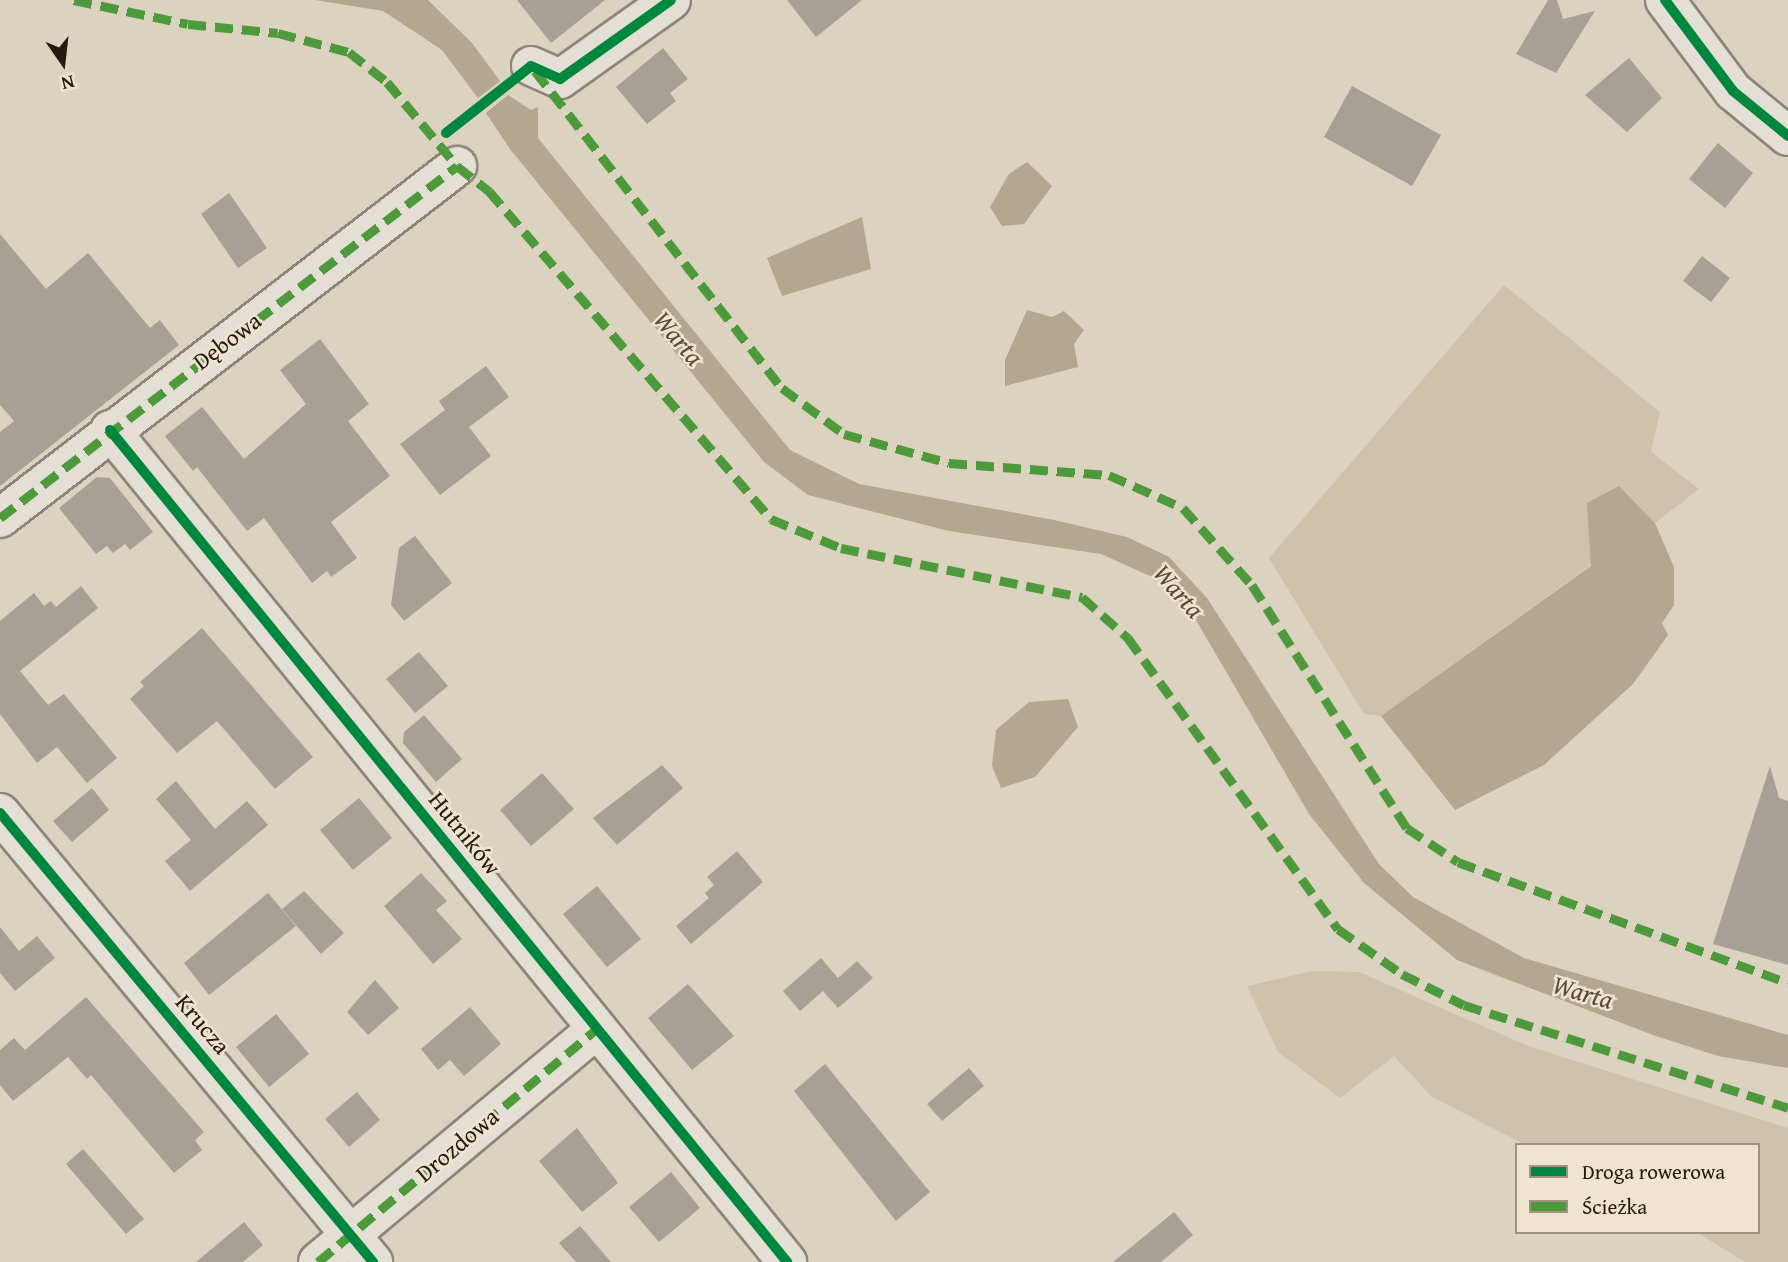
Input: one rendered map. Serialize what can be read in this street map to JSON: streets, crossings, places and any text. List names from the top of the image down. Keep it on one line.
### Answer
{"streets":{"street":["Dębowa","Hutników","Krucza","Drozdowa"]},"crossings":[["Dębowa","Hutników"],["Hutników","Drozdowa"],["Krucza","Drozdowa"]],"water":["Warta"],"legend":["Droga rowerowa","Ścieżka"],"north":"bottom"}
